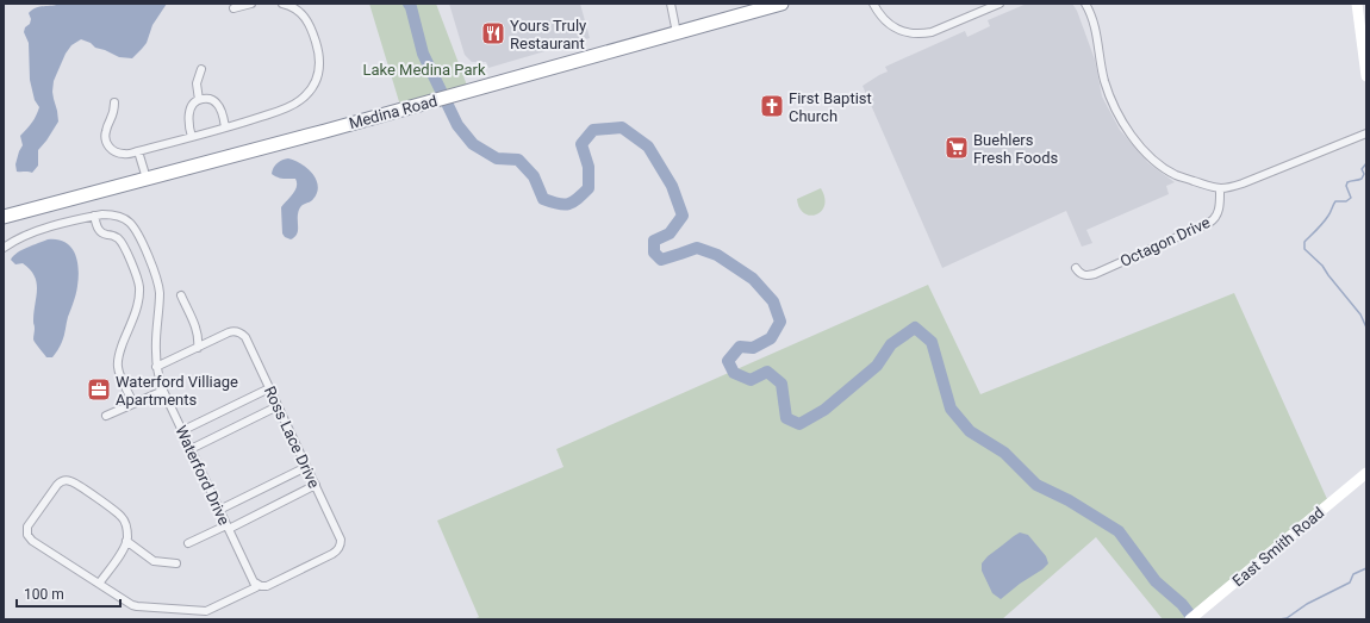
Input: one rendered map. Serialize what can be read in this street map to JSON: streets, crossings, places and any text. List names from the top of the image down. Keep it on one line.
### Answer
{"streets":{"highway":["Medina Road"],"street":["Octagon Drive","Ross Lace Drive","Waterford Drive","East Smith Road"]},"crossings":[["Ross Lace Drive","Waterford Drive"]],"parks":["Lake Medina Park"],"places":{"restaurant":["Yours Truly Restaurant"],"church":["First Baptist Church"],"supermarket":["Buehlers Fresh Foods"],"office":["Waterford Villiage Apartments"]},"scale_bar":"100 m"}
